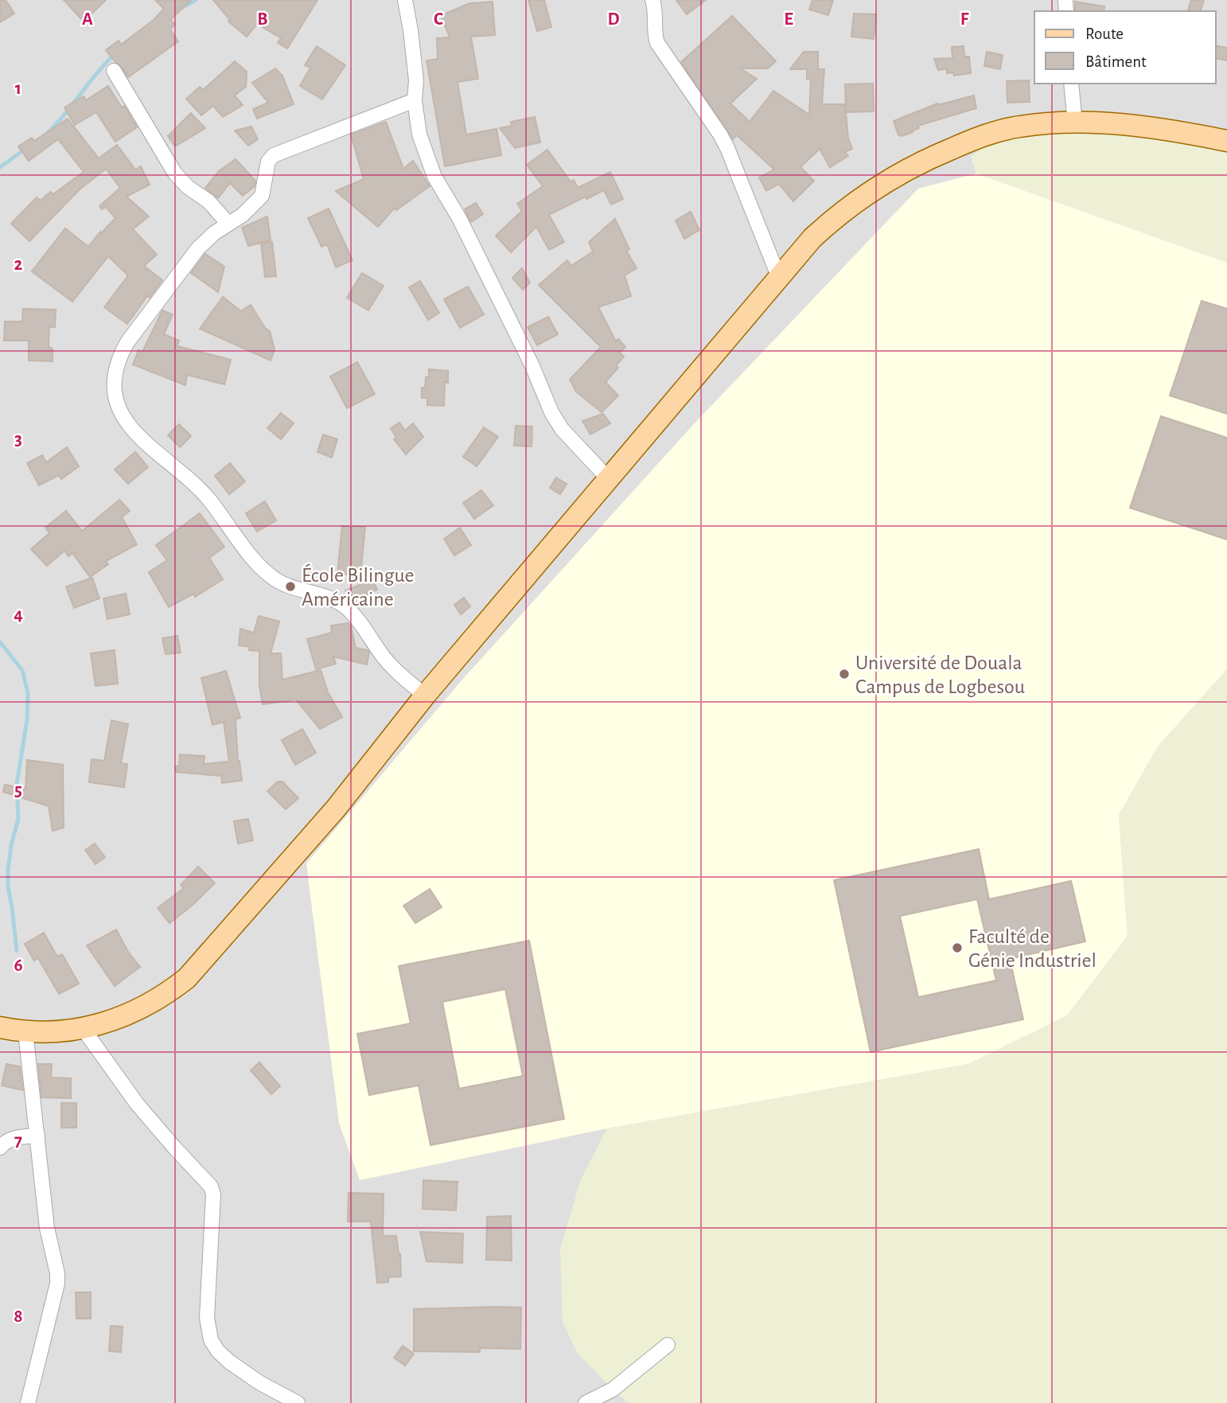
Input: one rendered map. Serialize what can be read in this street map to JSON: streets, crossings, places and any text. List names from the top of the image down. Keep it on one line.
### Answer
{"places":["École Bilingue Américaine","Université de Douala Campus de Logbesou","Faculté de Génie Industriel"],"legend":["Route","Bâtiment"],"grid":{"columns":["A","B","C","D","E","F"],"rows":["1","2","3","4","5","6","7","8"]}}
